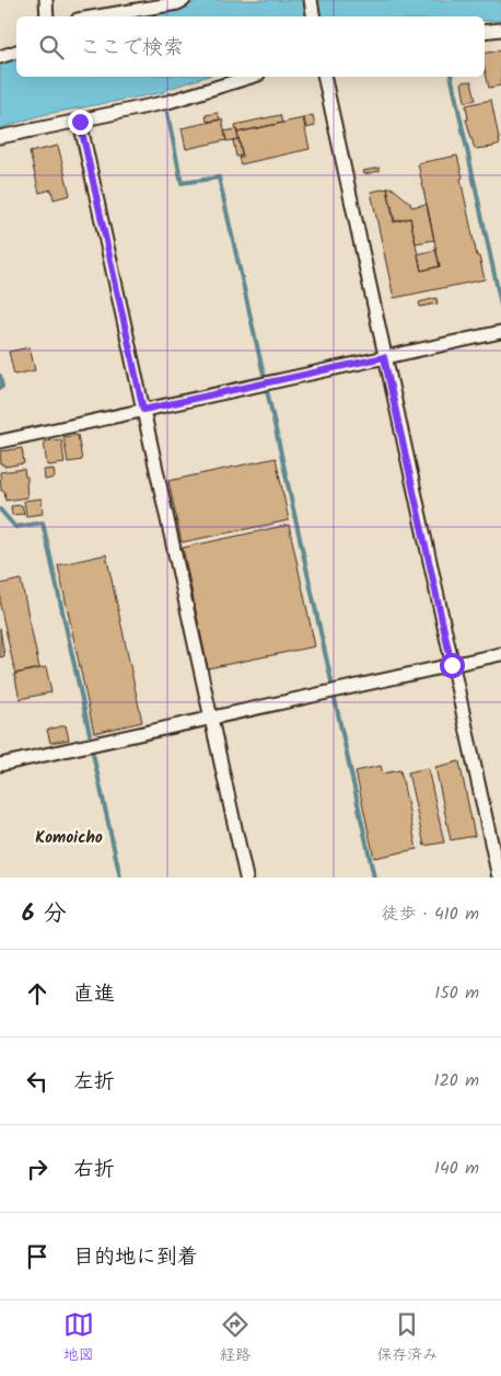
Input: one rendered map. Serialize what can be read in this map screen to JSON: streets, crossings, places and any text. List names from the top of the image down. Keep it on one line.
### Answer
{"districts":["Komoicho"],"page":{"search":"ここで検索","heading":["6 分","徒歩 · 410 m"],"list":[["直進","150 m"],["左折","120 m"],["右折","140 m"],"目的地に到着"],"nav":["地図","経路","保存済み"]}}
